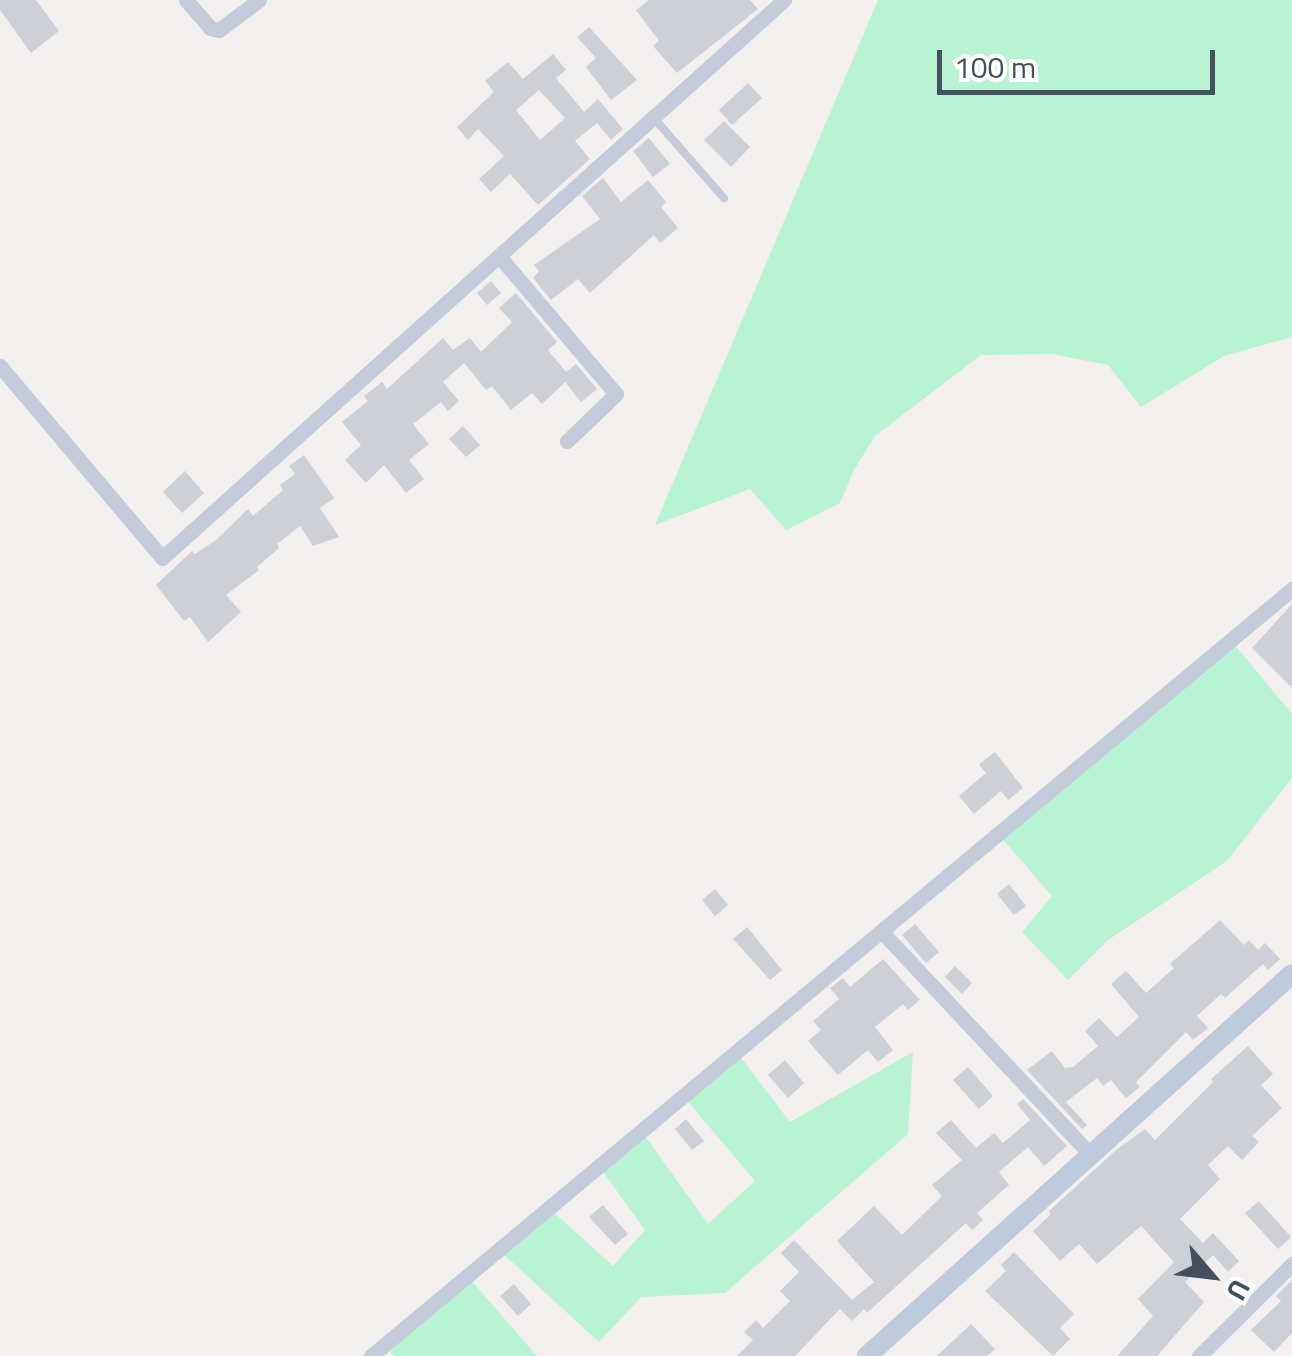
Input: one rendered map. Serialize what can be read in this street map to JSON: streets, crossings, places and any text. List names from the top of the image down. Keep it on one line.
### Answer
{"scale_bar":"100 m","north":"bottom right"}
